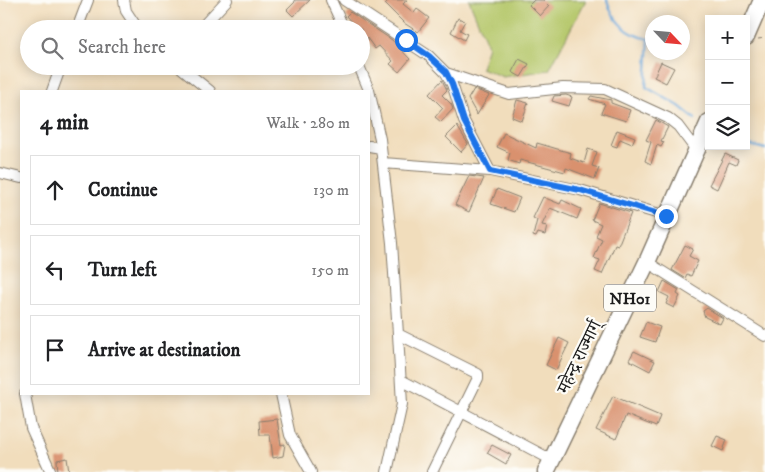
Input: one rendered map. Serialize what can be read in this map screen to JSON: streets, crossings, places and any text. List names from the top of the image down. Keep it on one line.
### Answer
{"streets":{"highway":["NH01","महेन्द्र राज्मार्ग्"]},"north":"bottom right","page":{"map_buttons":["+","−"],"search":"Search here","heading":["4 min","Walk · 280 m"],"list":[["Continue","130 m"],["Turn left","150 m"],"Arrive at destination"]}}
